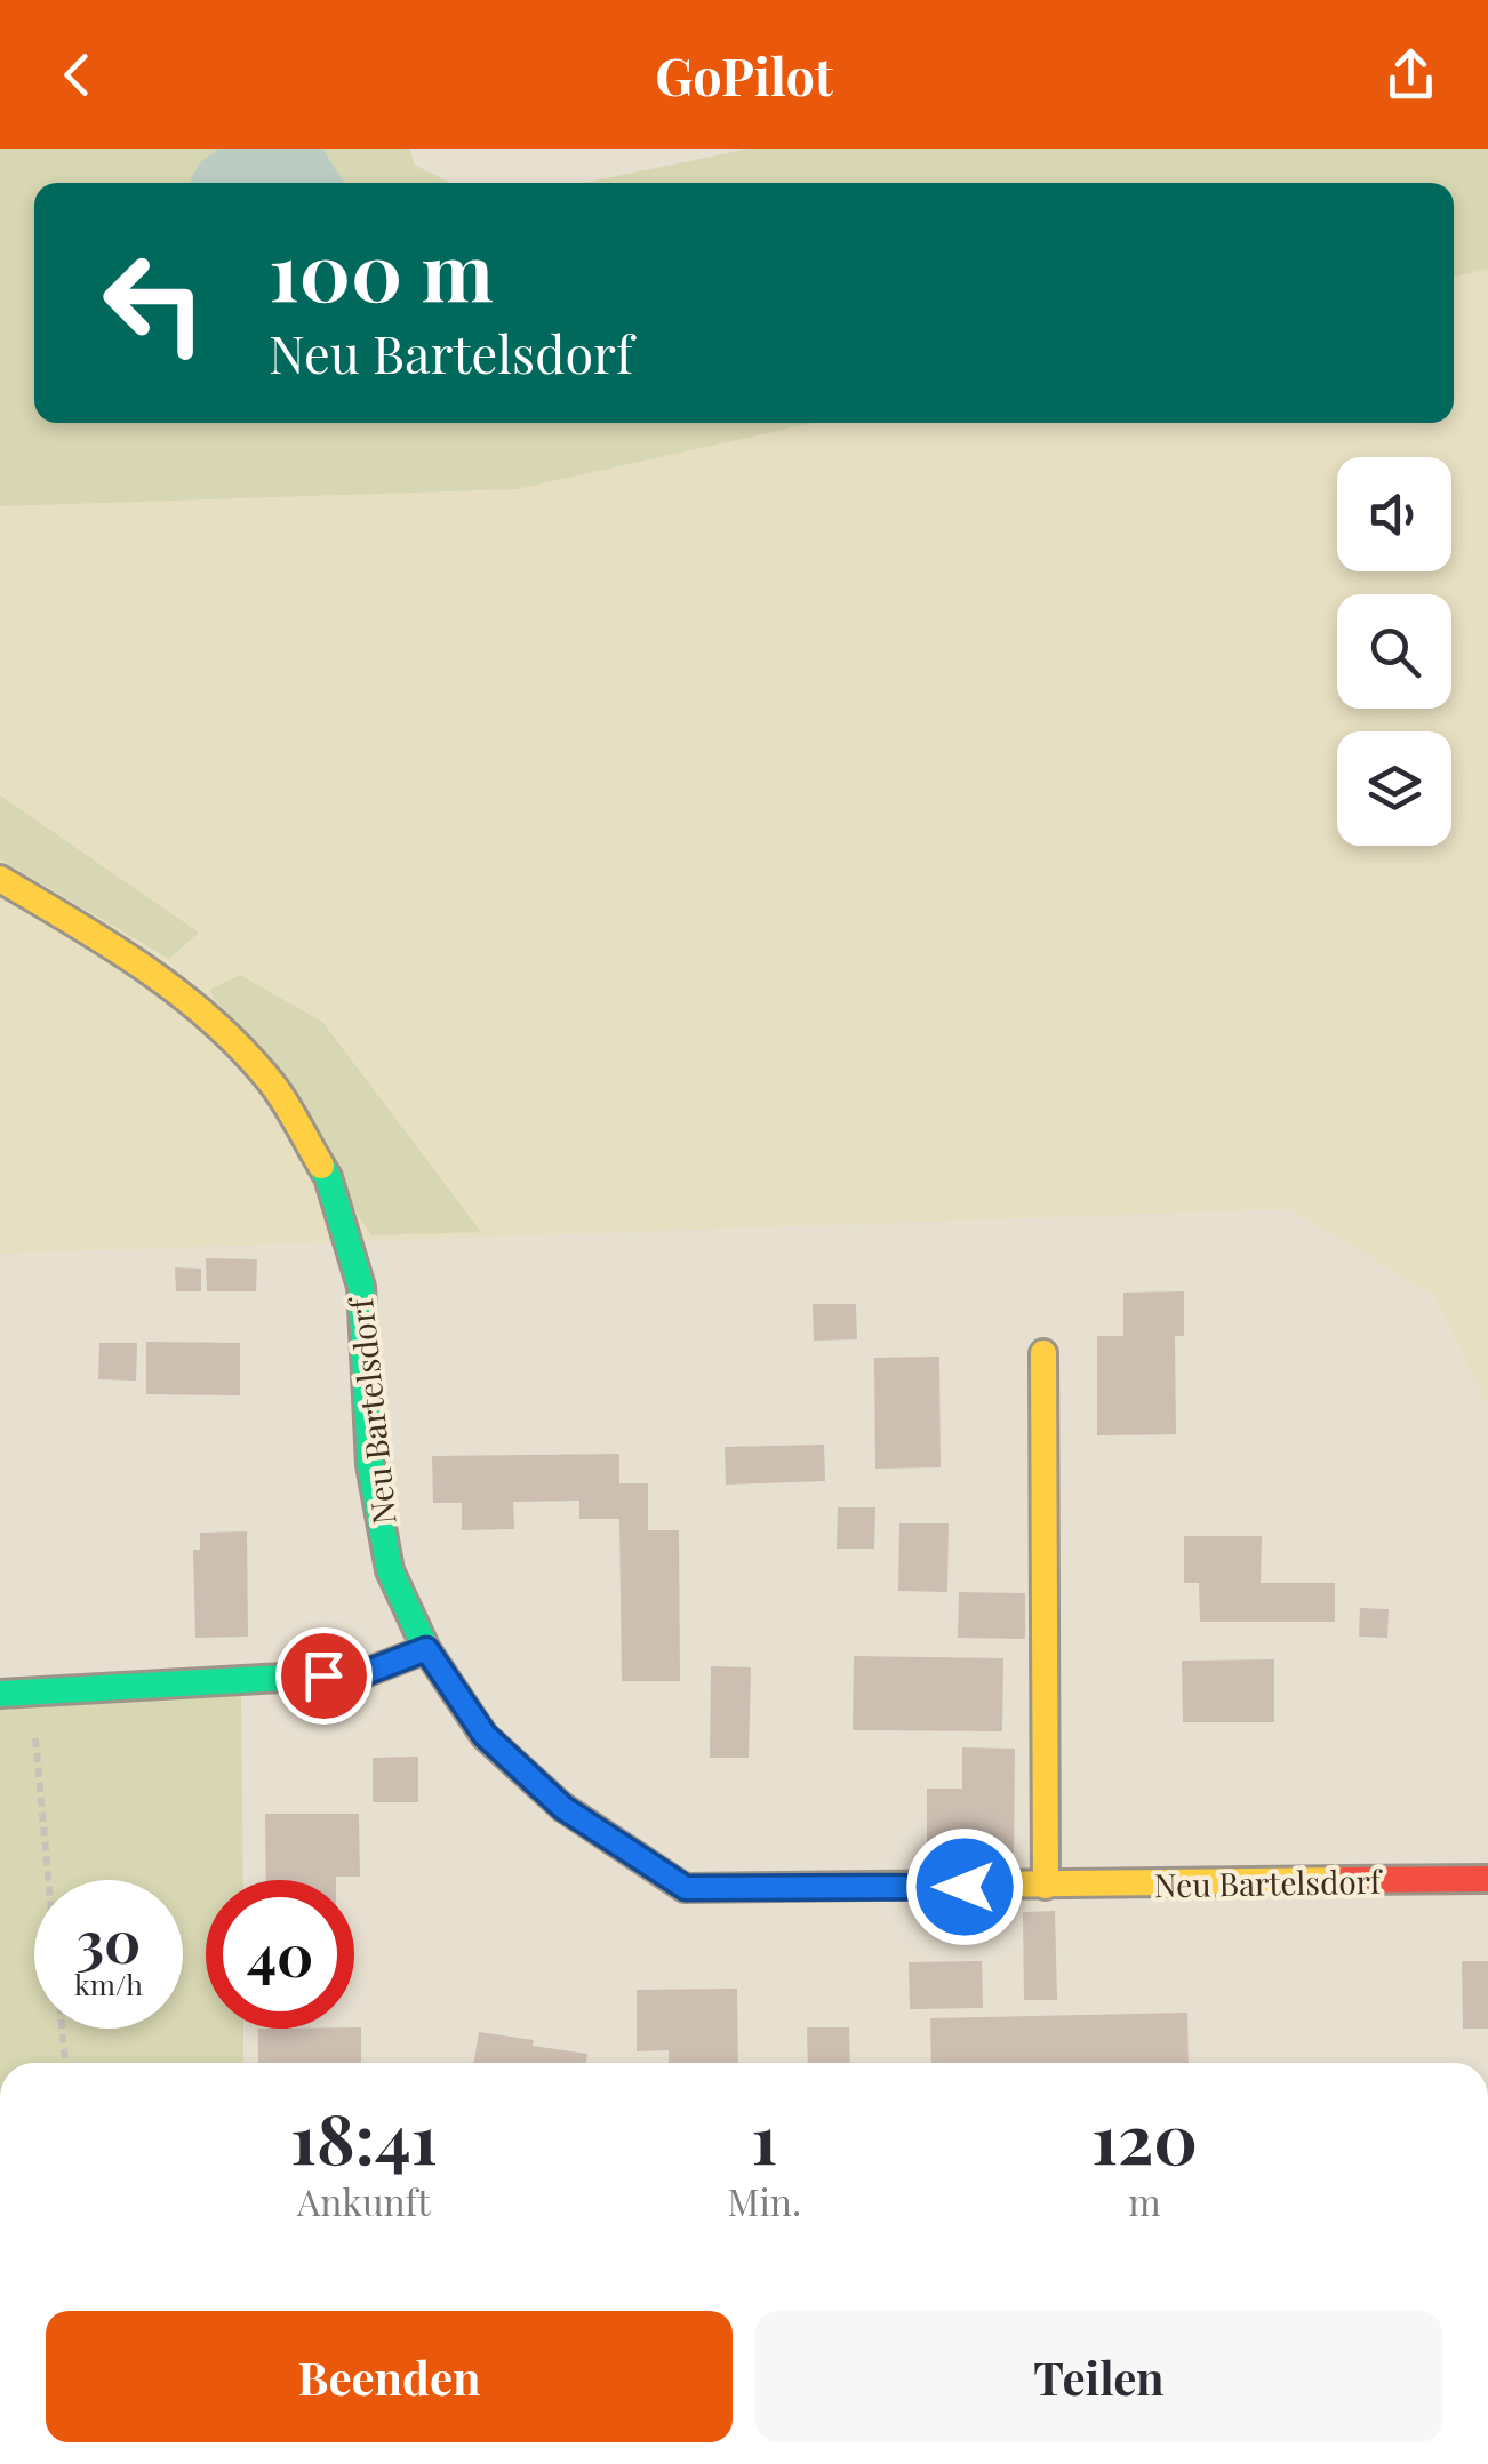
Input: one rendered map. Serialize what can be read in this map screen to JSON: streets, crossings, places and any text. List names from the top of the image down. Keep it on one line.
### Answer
{"streets":{"main road":["Neu Bartelsdorf"]},"page":{"header":"GoPilot","turn":["100 m","Neu Bartelsdorf"],"speed":"30 km/h","limit":"40","eta":["18:41","Ankunft","1","Min.","120","m"],"buttons":["Beenden","Teilen"]}}
